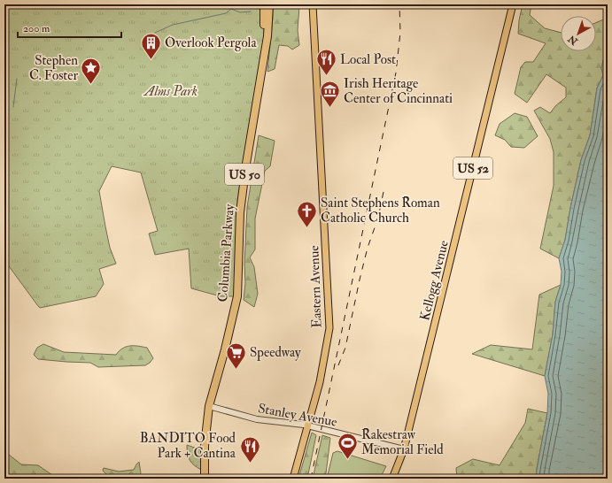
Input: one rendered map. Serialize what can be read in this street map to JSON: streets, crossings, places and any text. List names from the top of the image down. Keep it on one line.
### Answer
{"streets":{"highway":["US 50","Columbia Parkway"],"main road":["US 52","Kellogg Avenue","Eastern Avenue"],"street":["Stanley Avenue"]},"crossings":[["Columbia Parkway","Stanley Avenue"],["Kellogg Avenue","Stanley Avenue"],["Eastern Avenue","Stanley Avenue"]],"parks":["Alms Park"],"places":{"building":["Overlook Pergola"],"restaurant":["Local Post","BANDITO Food Park + Cantina"],"place":["Stephen C. Foster"],"museum":["Irish Heritage Center of Cincinnati"],"church":["Saint Stephens Roman Catholic Church"],"supermarket":["Speedway"],"sports":["Rakestraw Memorial Field"]},"scale_bar":"200 m","north":"bottom left"}
